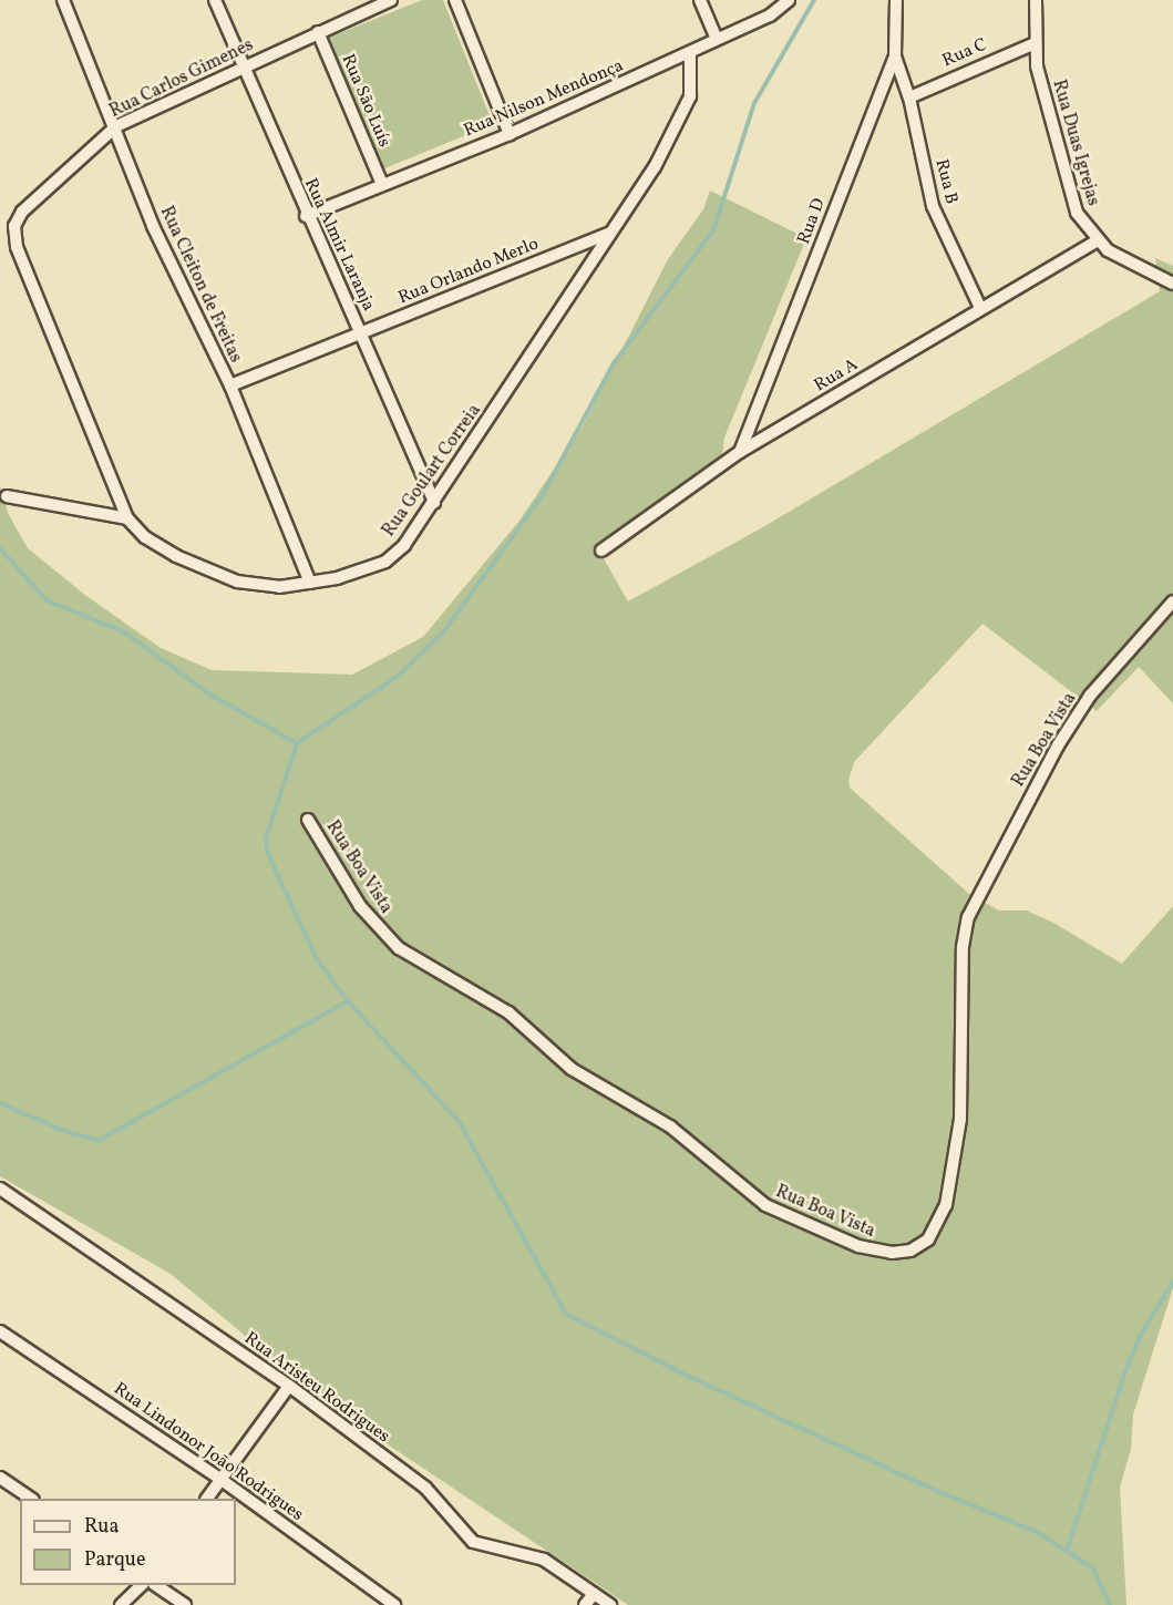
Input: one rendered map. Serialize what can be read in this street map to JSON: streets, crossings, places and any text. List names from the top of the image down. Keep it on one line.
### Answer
{"streets":{"street":["Rua C","Rua Carlos Gimenes","Rua Nilson Mendonça","Rua São Luís","Rua Duas Igrejas","Rua B","Rua D","Rua Almir Laranja","Rua Orlando Merlo","Rua Cleiton de Freitas","Rua A","Rua Goulart Correia","Rua Boa Vista","Rua Aristeu Rodrigues","Rua Lindonor João Rodrigues"]},"crossings":[["Rua C","Rua Duas Igrejas"],["Rua C","Rua B"],["Rua Carlos Gimenes","Rua São Luís"],["Rua Carlos Gimenes","Rua Almir Laranja"],["Rua Carlos Gimenes","Rua Cleiton de Freitas"],["Rua Carlos Gimenes","Rua Goulart Correia"],["Rua Nilson Mendonça","Rua São Luís"],["Rua Nilson Mendonça","Rua Almir Laranja"],["Rua Nilson Mendonça","Rua Goulart Correia"],["Rua Duas Igrejas","Rua A"],["Rua B","Rua D"],["Rua B","Rua A"],["Rua D","Rua A"],["Rua Almir Laranja","Rua Orlando Merlo"],["Rua Almir Laranja","Rua Goulart Correia"],["Rua Orlando Merlo","Rua Cleiton de Freitas"],["Rua Orlando Merlo","Rua Goulart Correia"],["Rua Cleiton de Freitas","Rua Goulart Correia"]],"legend":["Rua","Parque"]}
